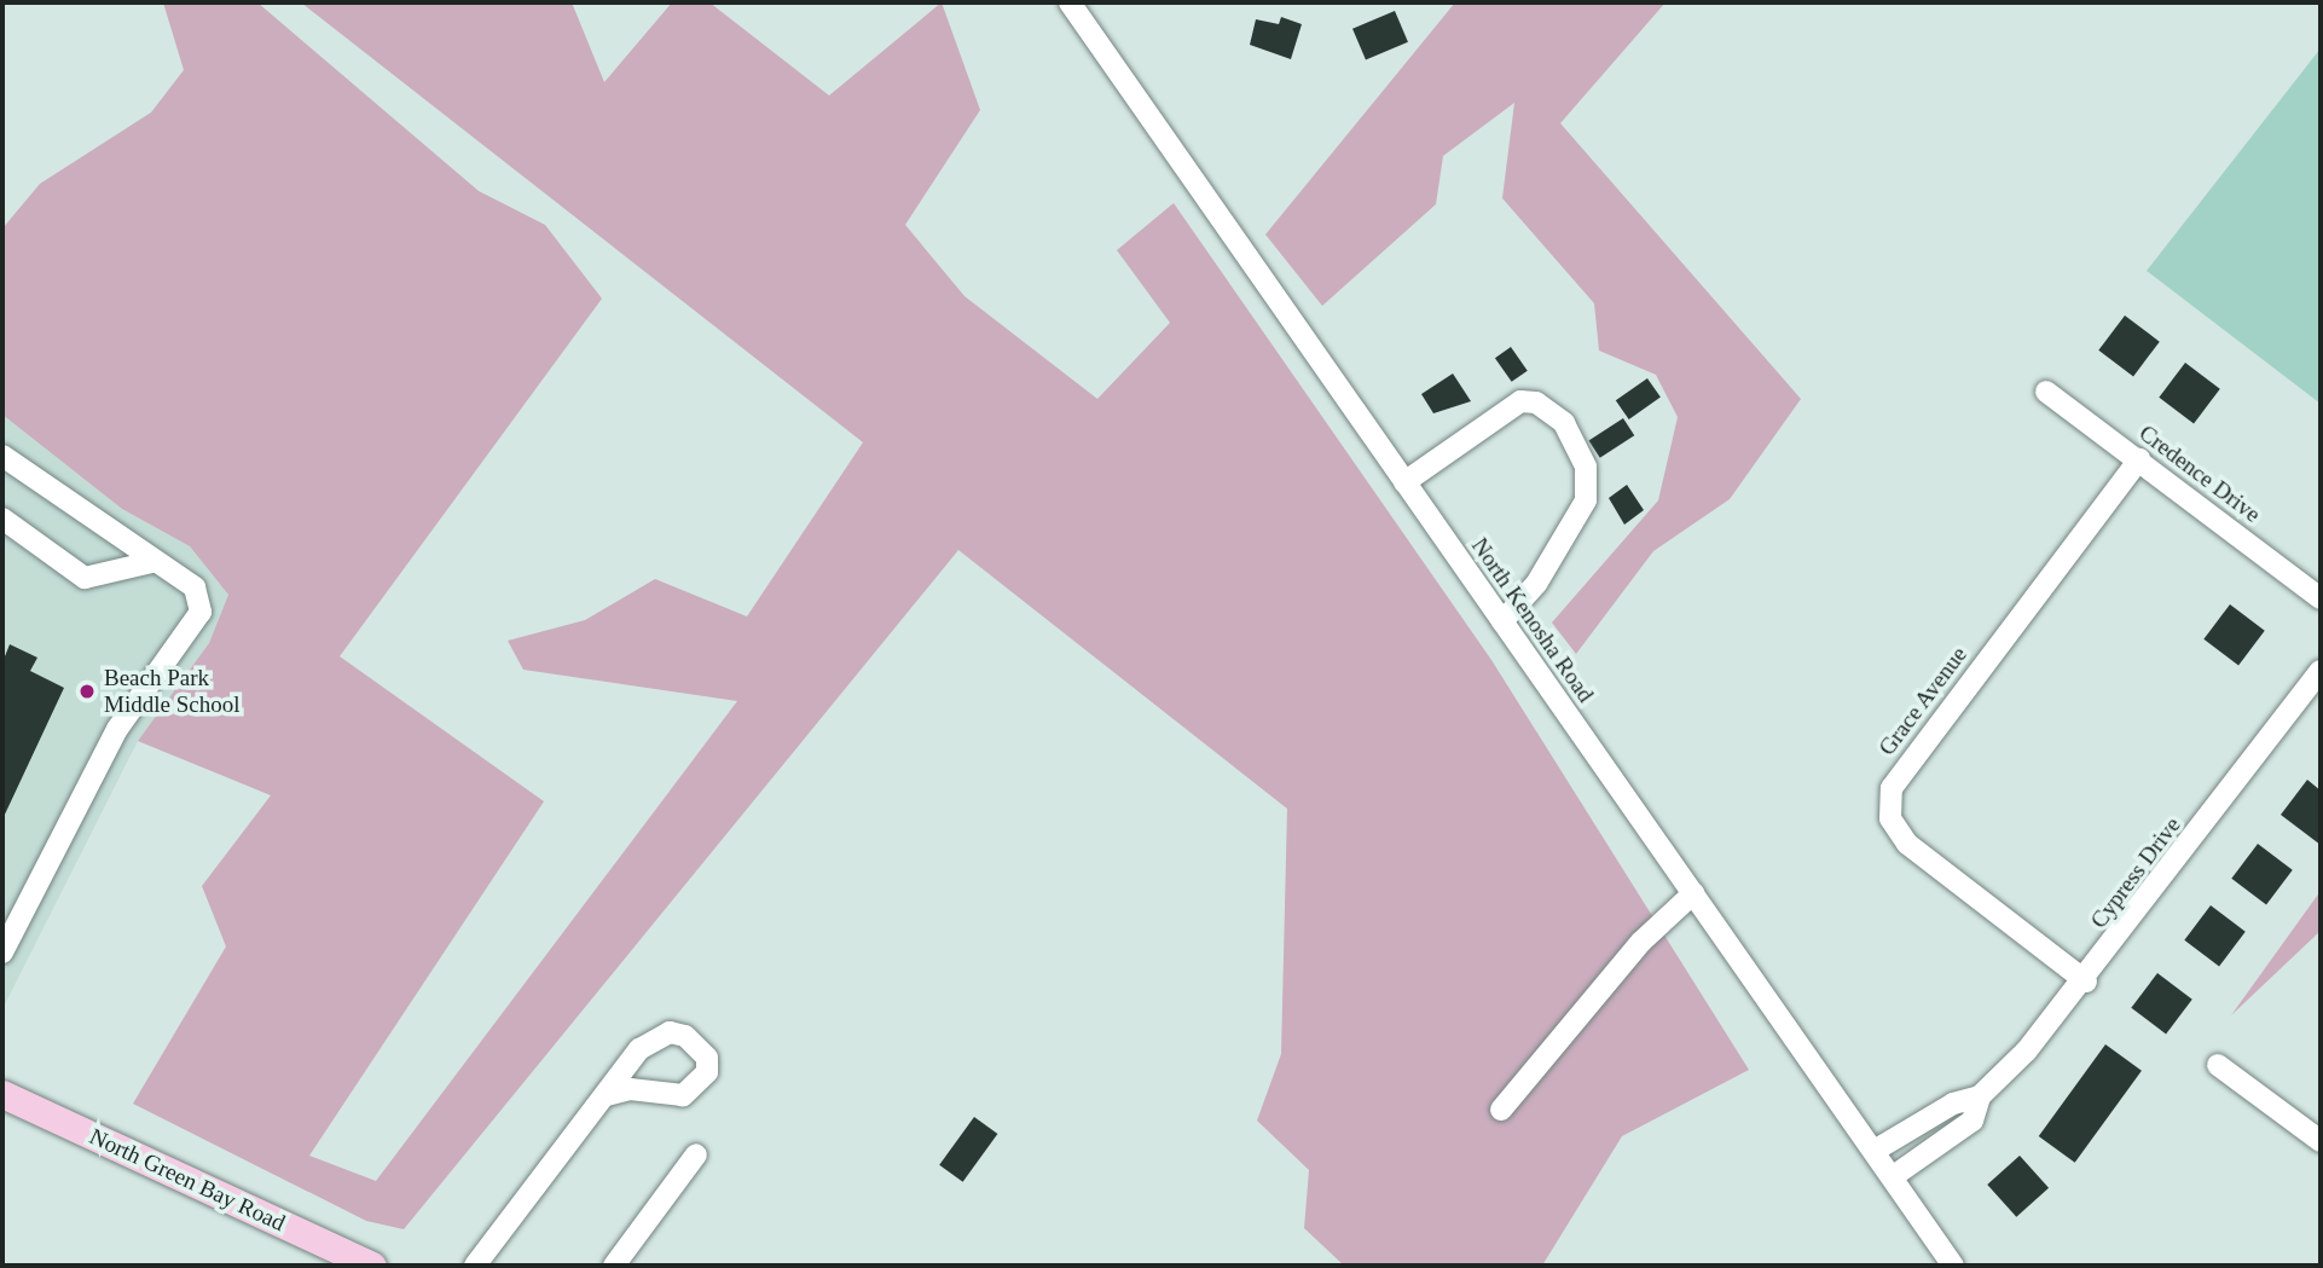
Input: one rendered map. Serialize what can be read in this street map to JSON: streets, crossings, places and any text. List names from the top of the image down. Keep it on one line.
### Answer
{"streets":{"main road":["North Green Bay Road"],"street":["Credence Drive","North Kenosha Road","Grace Avenue","Cypress Drive"]},"crossings":[["Credence Drive","Grace Avenue"],["North Kenosha Road","Cypress Drive"],["Grace Avenue","Cypress Drive"]],"places":["Beach Park Middle School"]}
